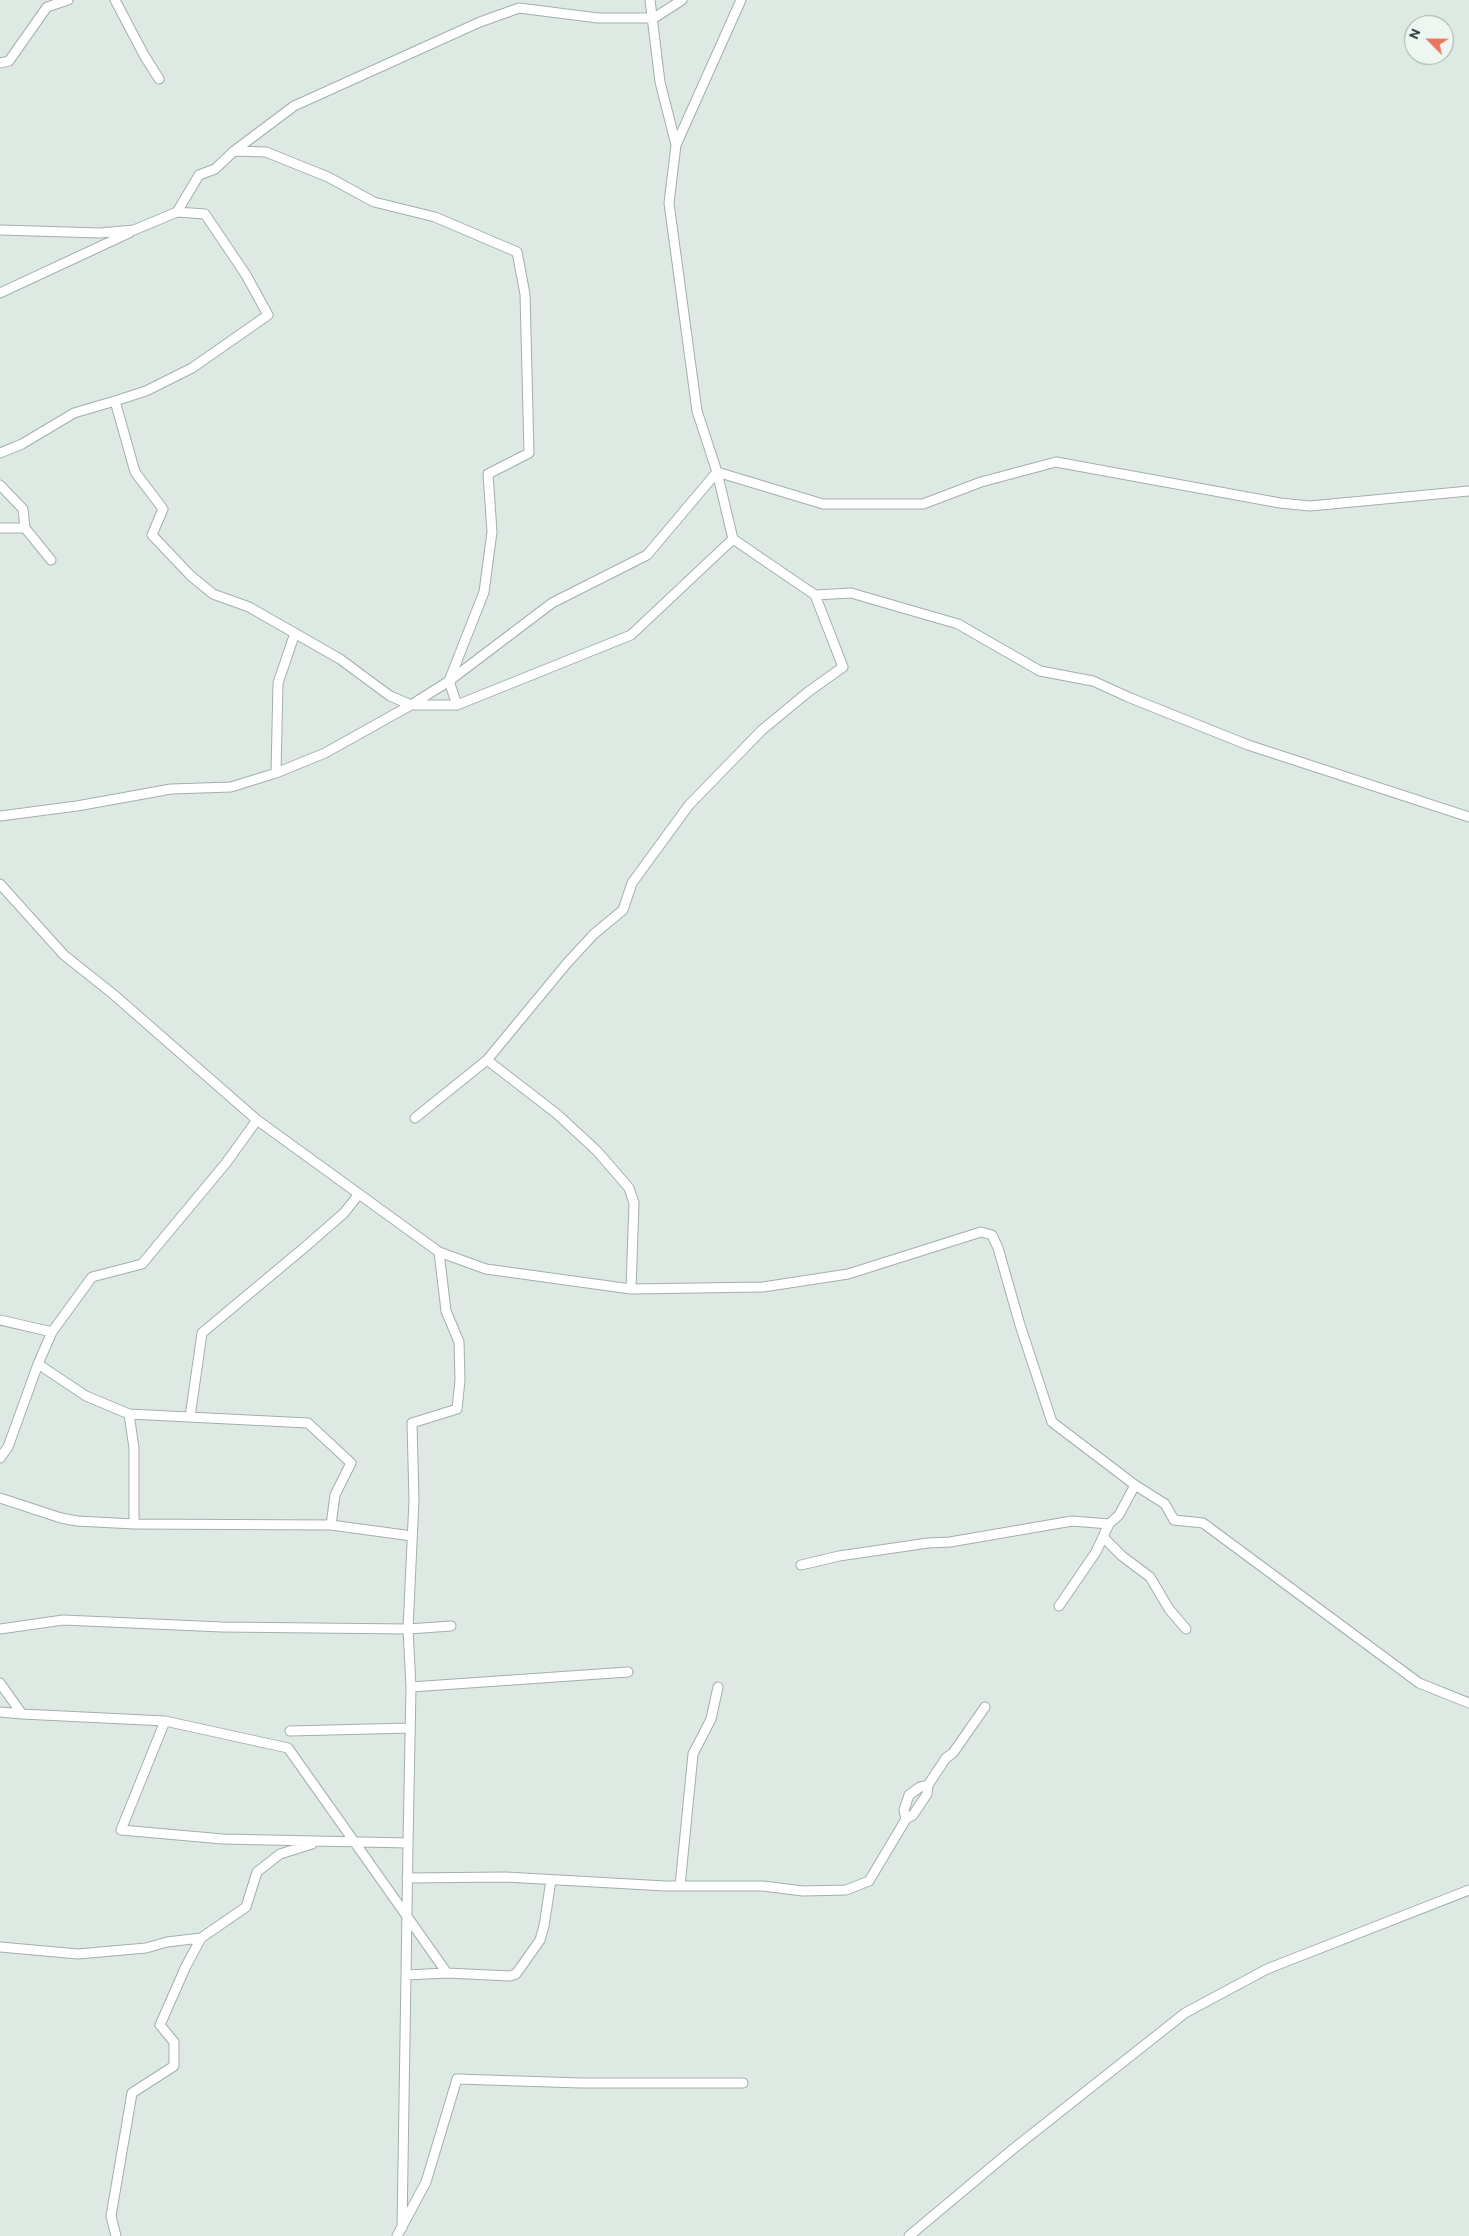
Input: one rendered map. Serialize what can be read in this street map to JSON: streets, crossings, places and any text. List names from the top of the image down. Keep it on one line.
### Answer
{"north":"top left"}
